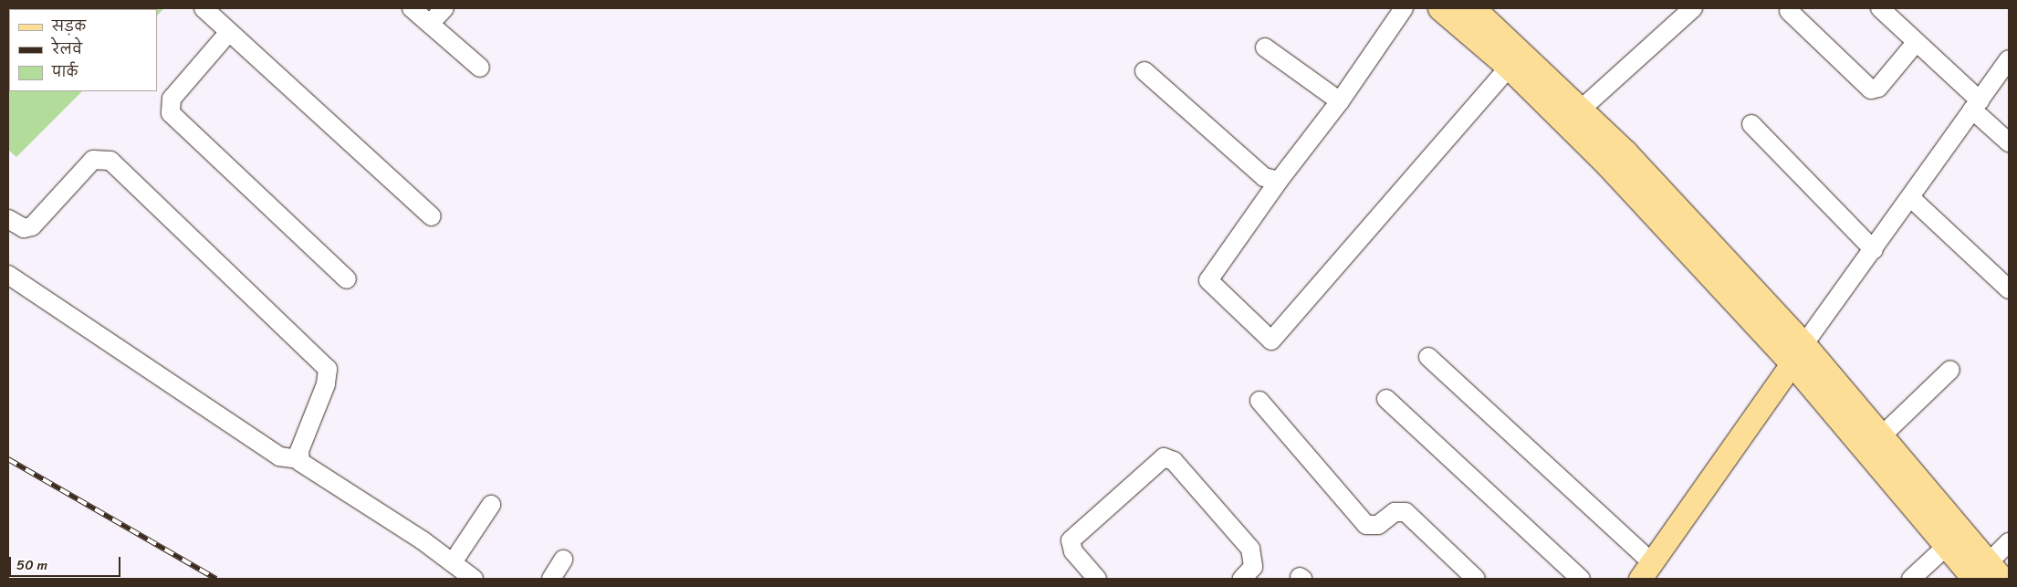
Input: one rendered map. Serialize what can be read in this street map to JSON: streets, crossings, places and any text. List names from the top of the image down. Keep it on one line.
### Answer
{"legend":["सड़क","रेलवे","पार्क"],"scale_bar":"50 m"}
